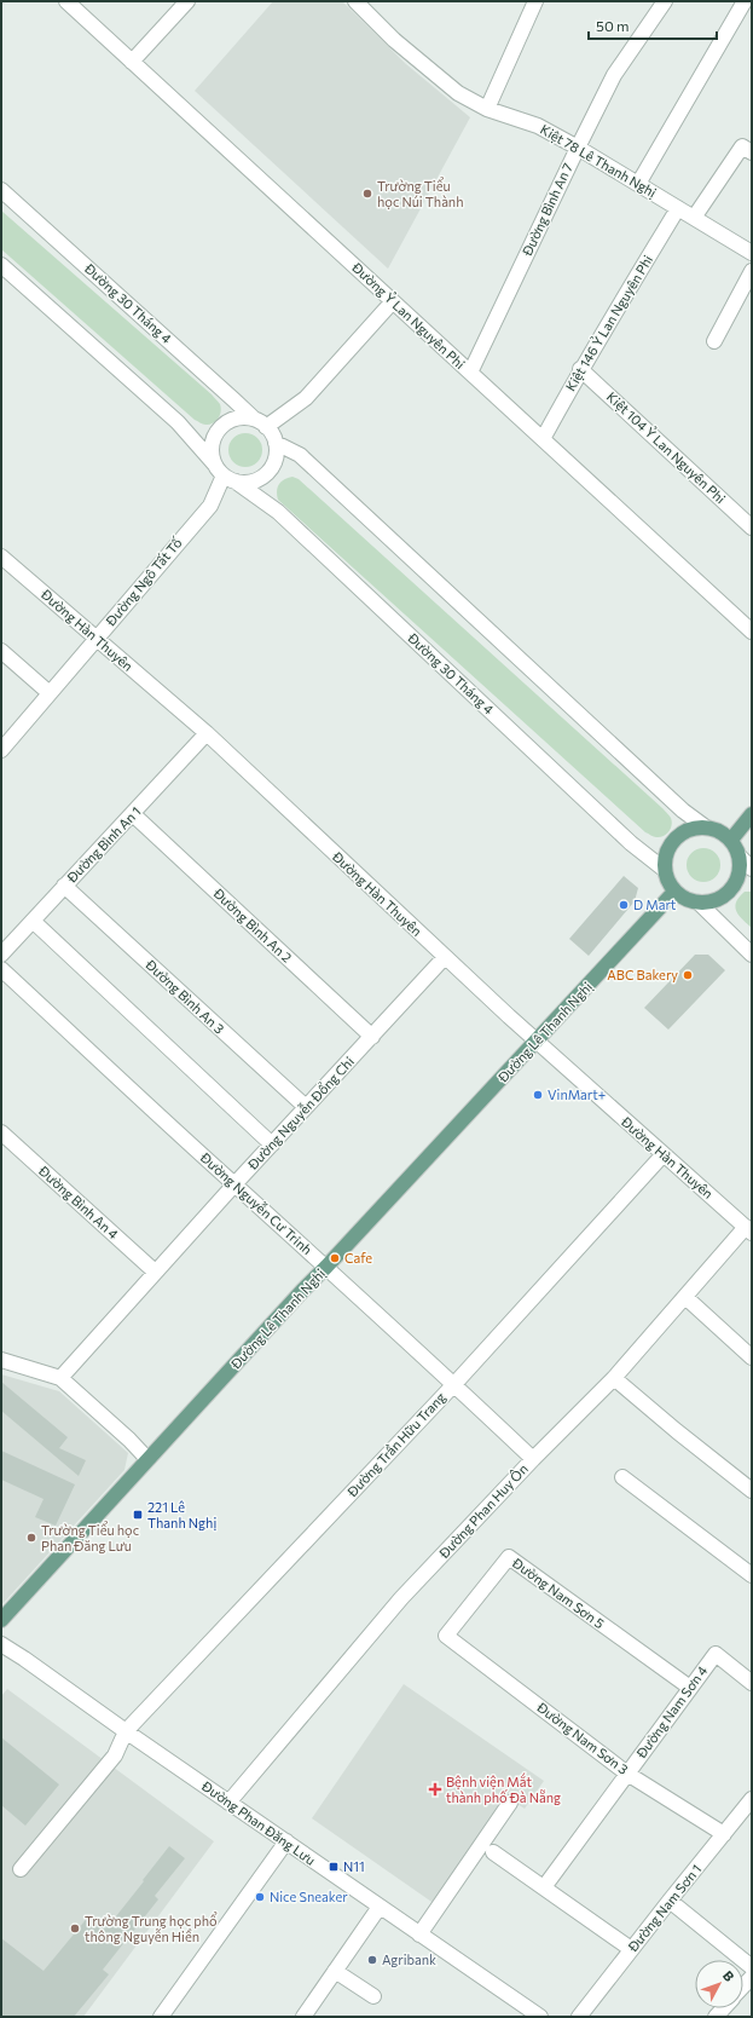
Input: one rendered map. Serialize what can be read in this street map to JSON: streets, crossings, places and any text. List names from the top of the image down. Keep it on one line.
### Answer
{"streets":{"main road":["Đường Lê Thanh Nghị"],"street":["Kiệt 78 Lê Thanh Nghị","Đường Bình An 7","Đường 30 Tháng 4","Đường Ỷ Lan Nguyên Phi","Kiệt 146 Ỷ Lan Nguyên Phi","Kiệt 104 Ỷ Lan Nguyên Phi","Đường Ngô Tất Tố","Đường Hàn Thuyên","Đường Bình An 1","Đường Bình An 2","Đường Bình An 3","Đường Nguyễn Đổng Chi","Đường Bình An 4","Đường Nguyễn Cư Trinh","Đường Trần Hữu Trang","Đường Phan Huy Ôn","Đường Nam Sơn 5","Đường Nam Sơn 4","Đường Nam Sơn 3","Đường Phan Đăng Lưu","Đường Nam Sơn 1"]},"crossings":[["Kiệt 78 Lê Thanh Nghị","Đường Bình An 7"],["Kiệt 78 Lê Thanh Nghị","Kiệt 146 Ỷ Lan Nguyên Phi"],["Đường Bình An 7","Đường Ỷ Lan Nguyên Phi"],["Đường 30 Tháng 4","Đường Ngô Tất Tố"],["Đường 30 Tháng 4","Đường Lê Thanh Nghị"],["Đường Ỷ Lan Nguyên Phi","Kiệt 146 Ỷ Lan Nguyên Phi"],["Kiệt 146 Ỷ Lan Nguyên Phi","Kiệt 104 Ỷ Lan Nguyên Phi"],["Đường Ngô Tất Tố","Đường Hàn Thuyên"],["Đường Hàn Thuyên","Đường Bình An 1"],["Đường Hàn Thuyên","Đường Lê Thanh Nghị"],["Đường Hàn Thuyên","Đường Nguyễn Đổng Chi"],["Đường Hàn Thuyên","Đường Trần Hữu Trang"],["Đường Hàn Thuyên","Đường Phan Huy Ôn"],["Đường Bình An 1","Đường Bình An 2"],["Đường Bình An 1","Đường Bình An 3"],["Đường Bình An 2","Đường Nguyễn Đổng Chi"],["Đường Bình An 3","Đường Nguyễn Đổng Chi"],["Đường Lê Thanh Nghị","Đường Nguyễn Cư Trinh"],["Đường Nguyễn Đổng Chi","Đường Bình An 4"],["Đường Nguyễn Đổng Chi","Đường Nguyễn Cư Trinh"],["Đường Nguyễn Cư Trinh","Đường Trần Hữu Trang"],["Đường Nguyễn Cư Trinh","Đường Phan Huy Ôn"],["Đường Trần Hữu Trang","Đường Phan Đăng Lưu"],["Đường Phan Huy Ôn","Đường Phan Đăng Lưu"],["Đường Nam Sơn 5","Đường Nam Sơn 4"],["Đường Nam Sơn 5","Đường Nam Sơn 3"],["Đường Nam Sơn 4","Đường Nam Sơn 3"],["Đường Nam Sơn 3","Đường Nam Sơn 1"]],"places":{"other":["Trường Tiểu học Núi Thành","D Mart","ABC Bakery","VinMart+","Cafe","Trường Tiểu học Phan Đăng Lưu","Nice Sneaker","Trường Trung học phổ thông Nguyễn Hiền","Agribank"],"transit":["221 Lê Thanh Nghị","N11"],"health":["Bệnh viện Mắt thành phố Đà Nẵng"]},"scale_bar":"50 m","north":"top right"}
